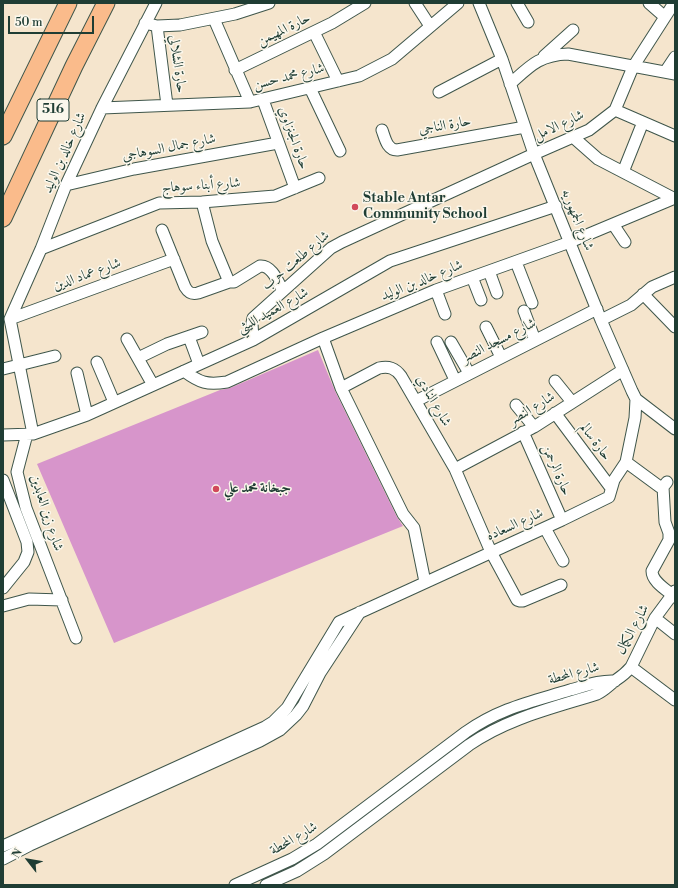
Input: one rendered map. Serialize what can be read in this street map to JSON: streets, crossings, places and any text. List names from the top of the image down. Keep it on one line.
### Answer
{"streets":{"highway":["516"],"street":["حارة المهيمن","حارة الشلالي","شارع محمد حسن","حارة الناجي","شارع الامل","حارة الجنزاوي","شارع جمال السوهاجي","شارع خالد بن الوليد","شارع أبناء سوهاج","شارع الجمهوريه","شارع طلعت حرب","شارع عماد الدين","شارع العميد الليثي","شارع مسجد النصر","شارع النادي","شارع النصر","حارة سالم","حارة الرحمن","شارع زين العابدين","شارع السعاده","شارع الكمال","شارع المحطة"]},"crossings":[["حارة الشلالي","شارع محمد حسن"],["شارع محمد حسن","حارة الجنزاوي"],["شارع محمد حسن","شارع خالد بن الوليد"],["حارة الناجي","شارع الجمهوريه"],["شارع الامل","شارع الجمهوريه"],["شارع الامل","شارع طلعت حرب"],["حارة الجنزاوي","شارع جمال السوهاجي"],["حارة الجنزاوي","شارع أبناء سوهاج"],["شارع جمال السوهاجي","شارع خالد بن الوليد"],["شارع خالد بن الوليد","شارع أبناء سوهاج"],["شارع خالد بن الوليد","شارع الجمهوريه"],["شارع خالد بن الوليد","شارع عماد الدين"],["شارع خالد بن الوليد","شارع العميد الليثي"],["شارع خالد بن الوليد","شارع زين العابدين"],["شارع الجمهوريه","شارع طلعت حرب"],["شارع الجمهوريه","شارع العميد الليثي"],["شارع الجمهوريه","شارع مسجد النصر"],["شارع الجمهوريه","شارع النصر"],["شارع الجمهوريه","شارع السعاده"],["شارع طلعت حرب","شارع العميد الليثي"],["شارع عماد الدين","شارع زين العابدين"],["شارع العميد الليثي","شارع زين العابدين"],["شارع مسجد النصر","شارع النادي"],["شارع النادي","شارع النصر"],["شارع النادي","شارع السعاده"],["شارع النصر","حارة سالم"],["شارع النصر","حارة الرحمن"],["حارة سالم","شارع السعاده"],["حارة الرحمن","شارع السعاده"],["شارع الكمال","شارع المحطة"]],"places":["Stable Antar Community School","جبخانة محمد علي"],"scale_bar":"50 m","north":"top left"}
